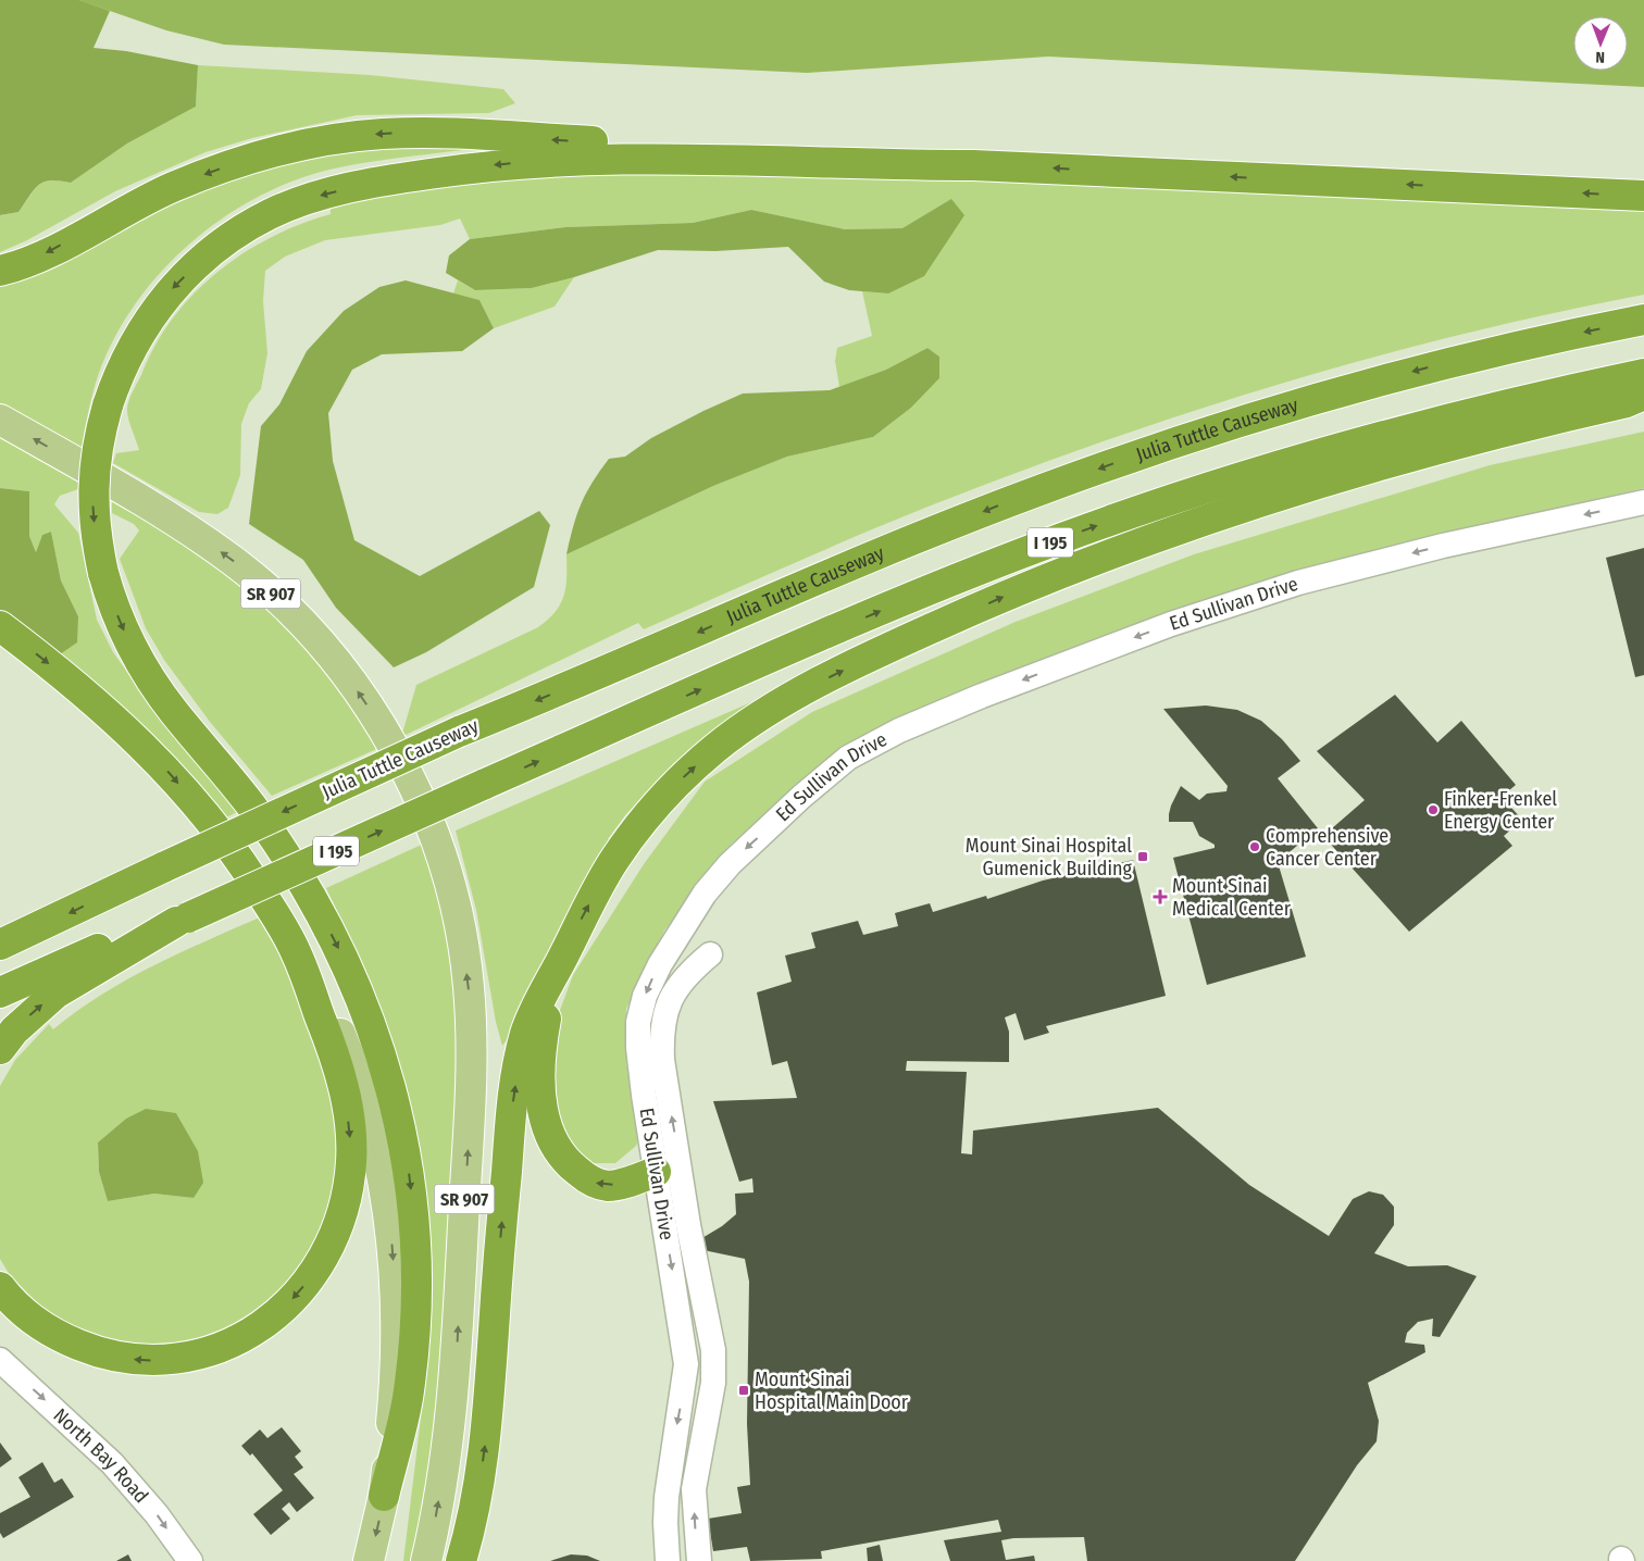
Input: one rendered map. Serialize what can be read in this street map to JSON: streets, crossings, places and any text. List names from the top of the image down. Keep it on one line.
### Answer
{"streets":{"highway":["Julia Tuttle Causeway","I 195"],"main road":["SR 907"],"street":["Ed Sullivan Drive","North Bay Road"]},"one_way":["North Bay Road"],"places":{"other":["Finker-Frenkel Energy Center","Comprehensive Cancer Center"],"transit":["Mount Sinai Hospital Gumenick Building","Mount Sinai Hospital Main Door"],"health":["Mount Sinai Medical Center"]},"north":"bottom"}
